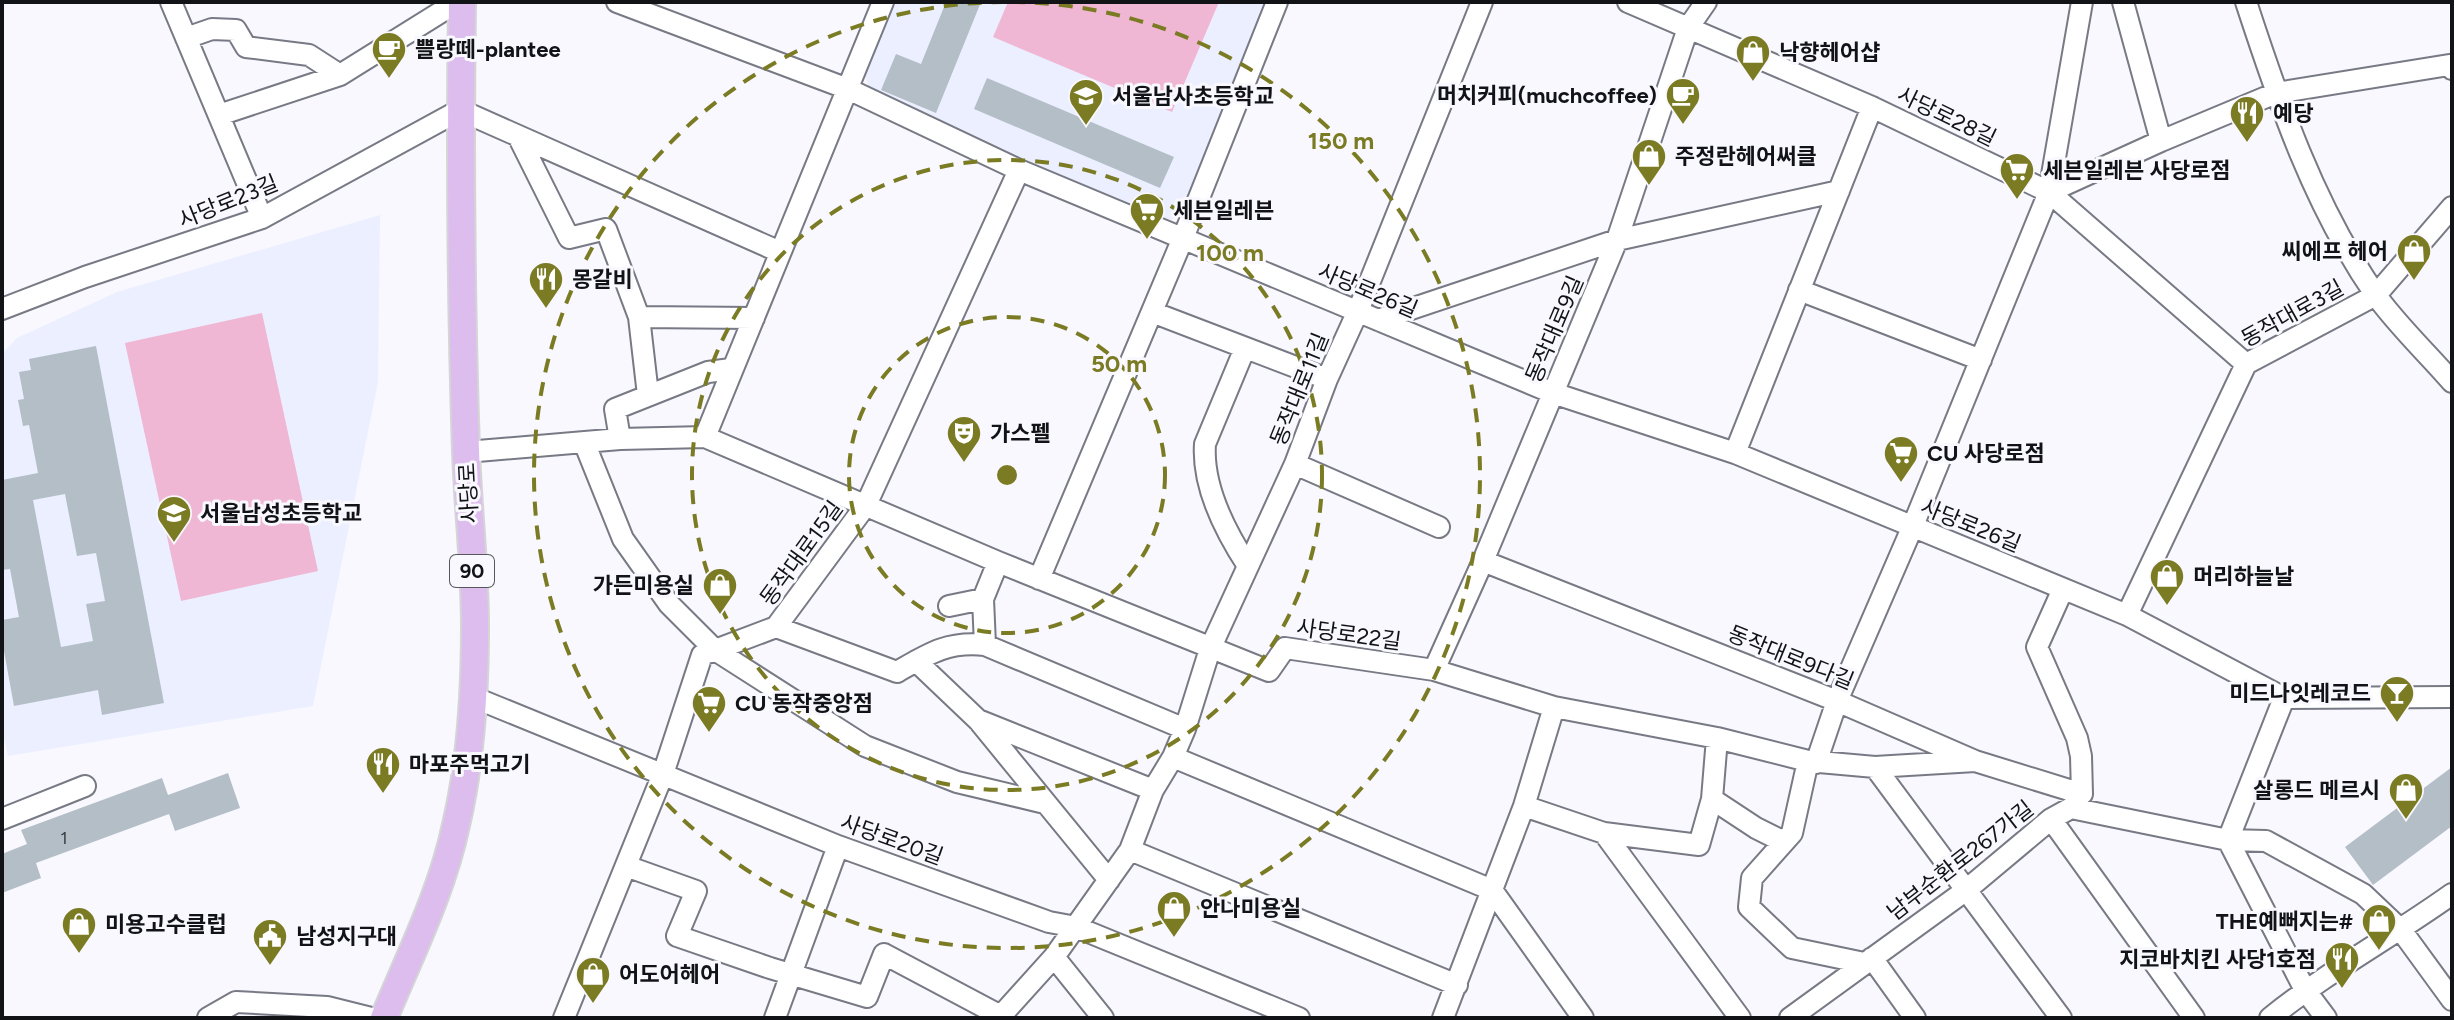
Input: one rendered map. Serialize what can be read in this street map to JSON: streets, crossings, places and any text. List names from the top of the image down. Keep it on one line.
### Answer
{"streets":{"main road":["사당로","90"],"street":["사당로28길","사당로23길","사당로26길","동작대로3길","동작대로9길","동작대로11길","동작대로15길","사당로22길","동작대로9다길","사당로20길","남부순환로267가길"]},"crossings":[["사당로28길","동작대로3길"],["사당로28길","동작대로9길"],["사당로23길","사당로"],["사당로26길","동작대로3길"],["사당로26길","동작대로9길"],["사당로26길","동작대로11길"],["사당로26길","동작대로15길"],["사당로26길","동작대로9다길"],["동작대로9길","사당로22길"],["동작대로9길","동작대로9다길"],["동작대로11길","사당로22길"],["동작대로11길","사당로20길"],["사당로","사당로22길"],["사당로","사당로20길"],["동작대로15길","사당로22길"],["사당로22길","동작대로9다길"]],"places":{"cafe":["쁠랑떼-plantee","머치커피(muchcoffee)"],"shop":["낙향헤어샵","주정란헤어써클","씨에프 헤어","머리하늘날","가든미용실","살롱드 메르시","안나미용실","THE예뻐지는#","미용고수클럽","어도어헤어"],"school or university":["서울남사초등학교","서울남성초등학교"],"restaurant":["예당","몽갈비","마포주먹고기","지코바치킨 사당1호점"],"supermarket":["세븐일레븐 사당로점","세븐일레븐","CU 사당로점","CU 동작중앙점"],"theatre":["가스펠"],"bar":["미드나잇레코드"],"public building":["남성지구대"]},"house_numbers":["1"],"rings":["150 m","100 m","50 m"]}
